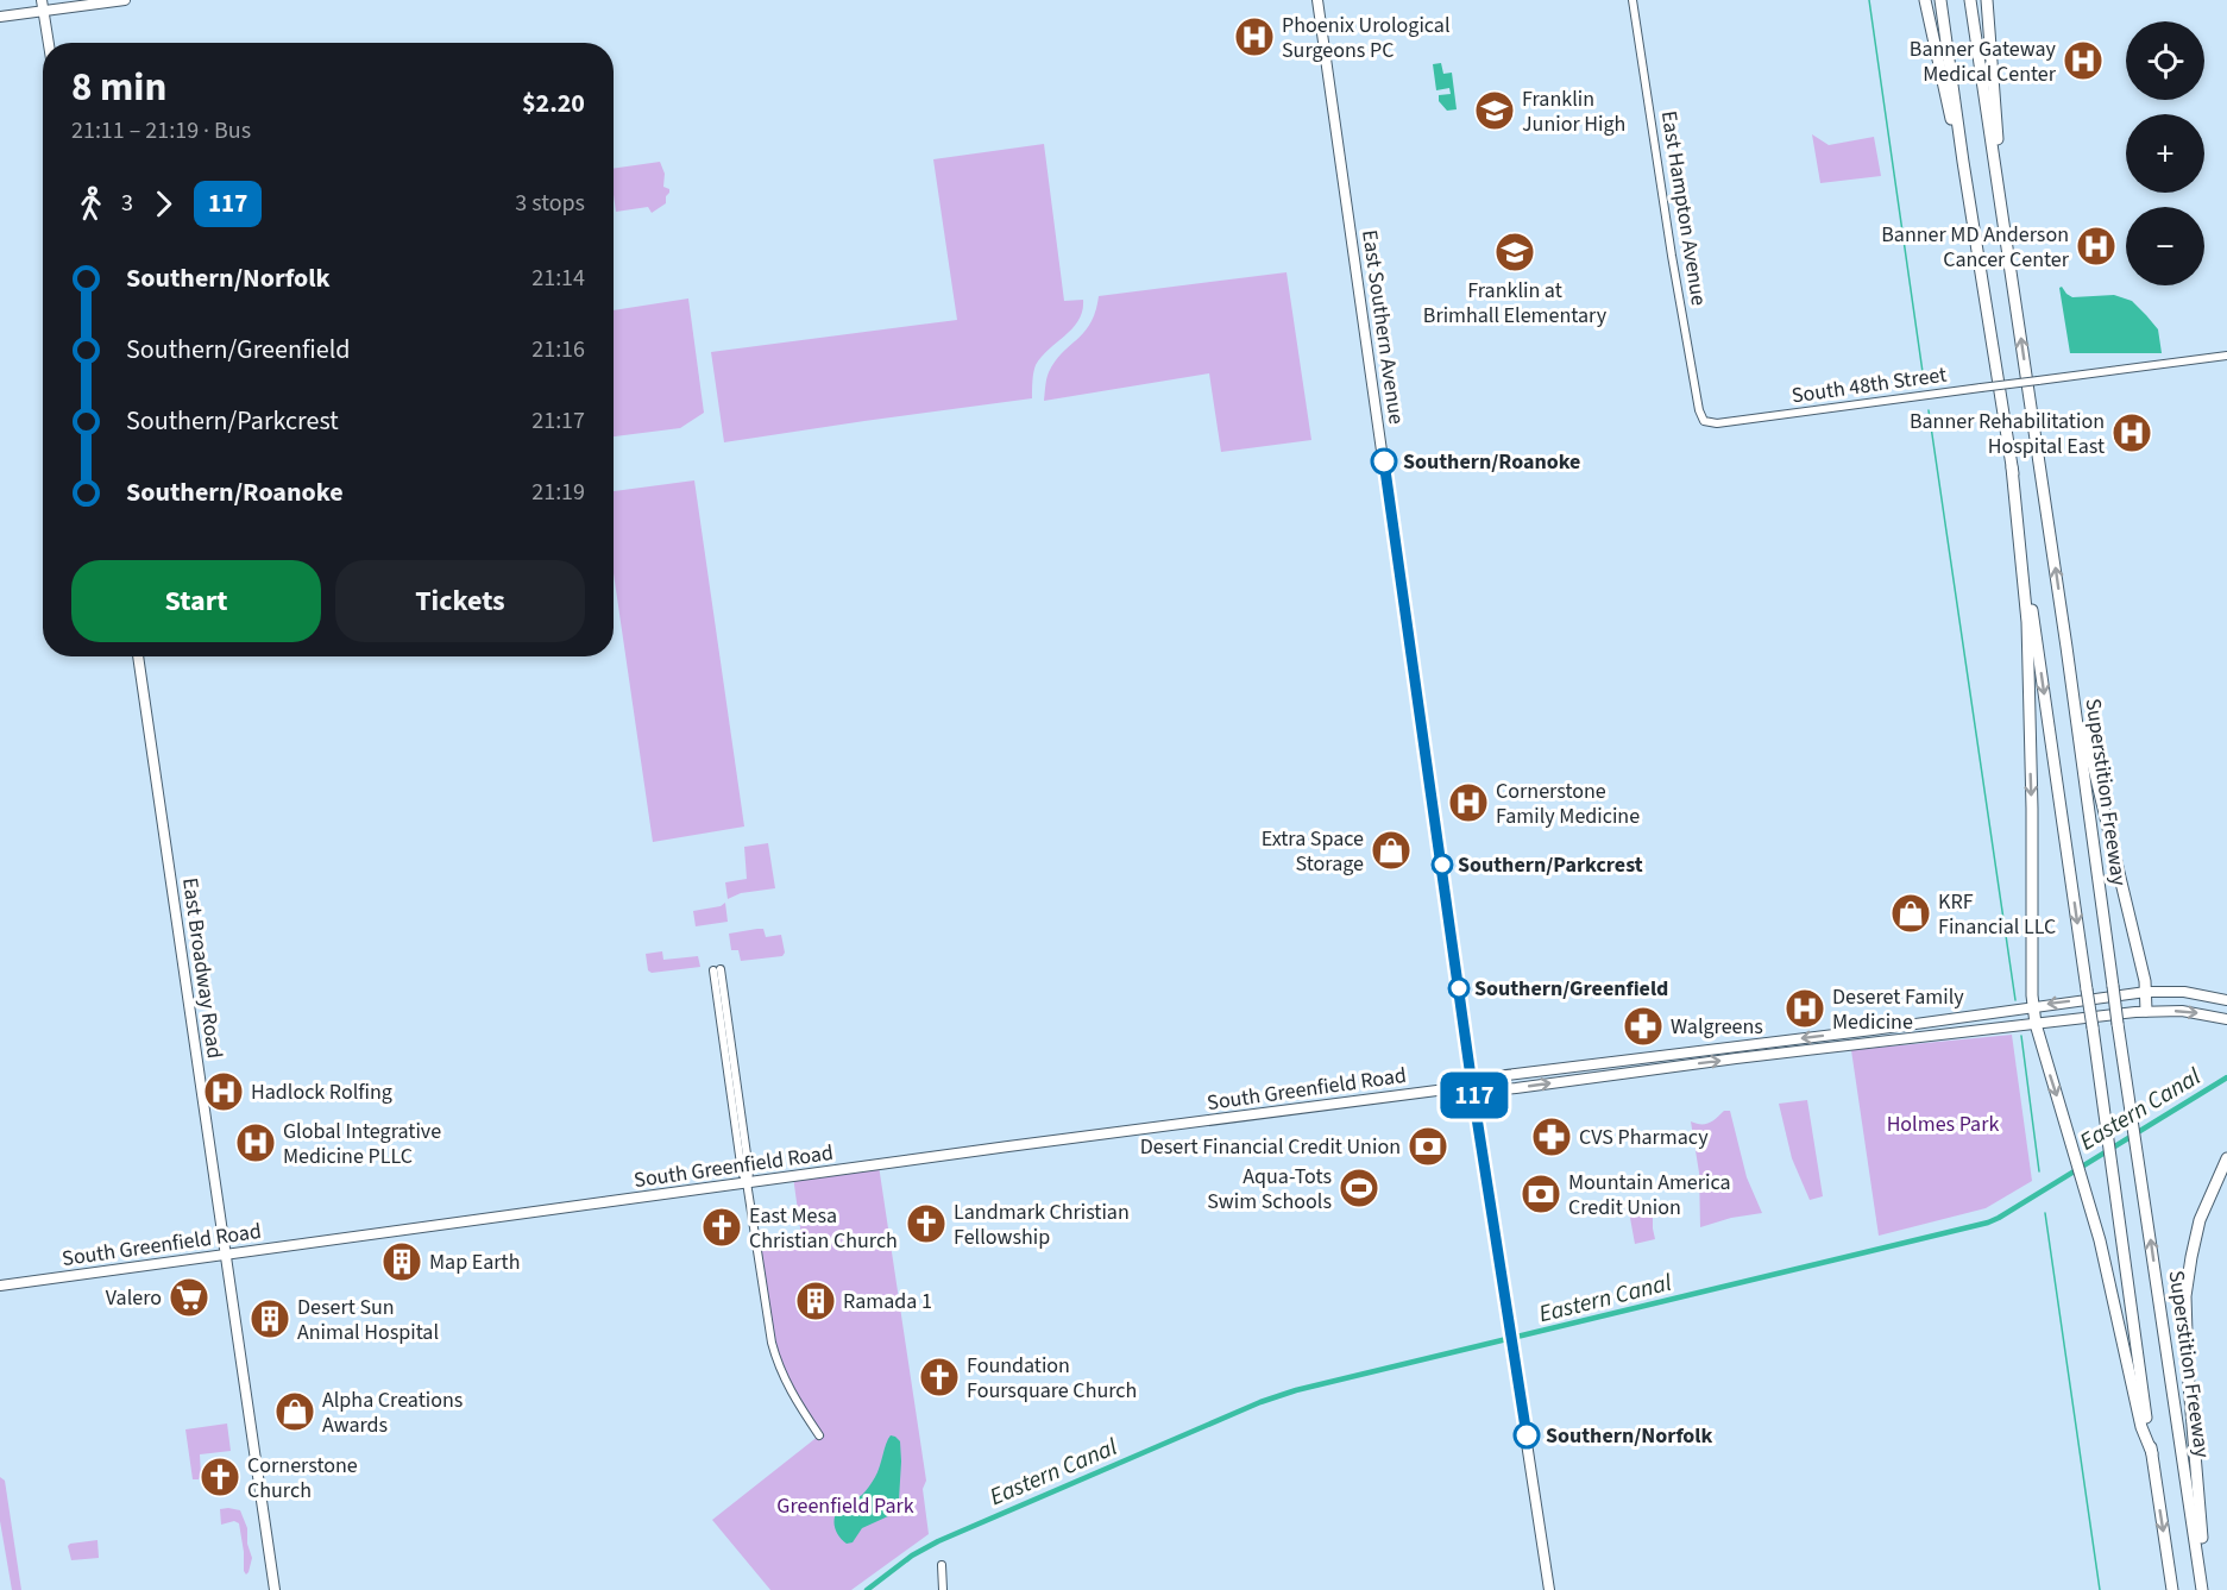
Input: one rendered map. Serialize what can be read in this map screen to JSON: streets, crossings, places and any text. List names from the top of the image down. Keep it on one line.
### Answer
{"streets":{"highway":["Superstition Freeway"],"main road":["East Southern Avenue","East Broadway Road","South Greenfield Road"],"street":["East Hampton Avenue","South 48th Street"]},"crossings":[["East Hampton Avenue","South 48th Street"],["East Southern Avenue","South Greenfield Road"],["East Broadway Road","South Greenfield Road"]],"water":["Eastern Canal"],"parks":["Holmes Park","Greenfield Park"],"places":{"hospital":["Phoenix Urological Surgeons PC","Banner Gateway Medical Center","Banner MD Anderson Cancer Center","Banner Rehabilitation Hospital East","Cornerstone Family Medicine","Deseret Family Medicine","Hadlock Rolfing","Global Integrative Medicine PLLC"],"school or university":["Franklin Junior High","Franklin at Brimhall Elementary"],"other":["Southern/Roanoke","Southern/Parkcrest","Southern/Greenfield","Southern/Norfolk"],"shop":["Extra Space Storage","KRF Financial LLC","Alpha Creations Awards"],"pharmacy":["Walgreens","CVS Pharmacy"],"bank":["Desert Financial Credit Union","Mountain America Credit Union"],"sports":["Aqua-Tots Swim Schools"],"church":["Landmark Christian Fellowship","East Mesa Christian Church","Foundation Foursquare Church","Cornerstone Church"],"building":["Map Earth","Ramada 1","Desert Sun Animal Hospital"],"supermarket":["Valero"]},"lines":["bus line 117"],"page":{"on_map":"117","map_buttons":["+","−"],"heading":["8 min","21:11 – 21:19 · Bus","$2.20"],"legs":["3","117","3 stops"],"list":[{"name":"Southern/Norfolk","value":"21:14"},{"name":"Southern/Greenfield","value":"21:16"},{"name":"Southern/Parkcrest","value":"21:17"},{"name":"Southern/Roanoke","value":"21:19"}],"buttons":["Start","Tickets"]}}
